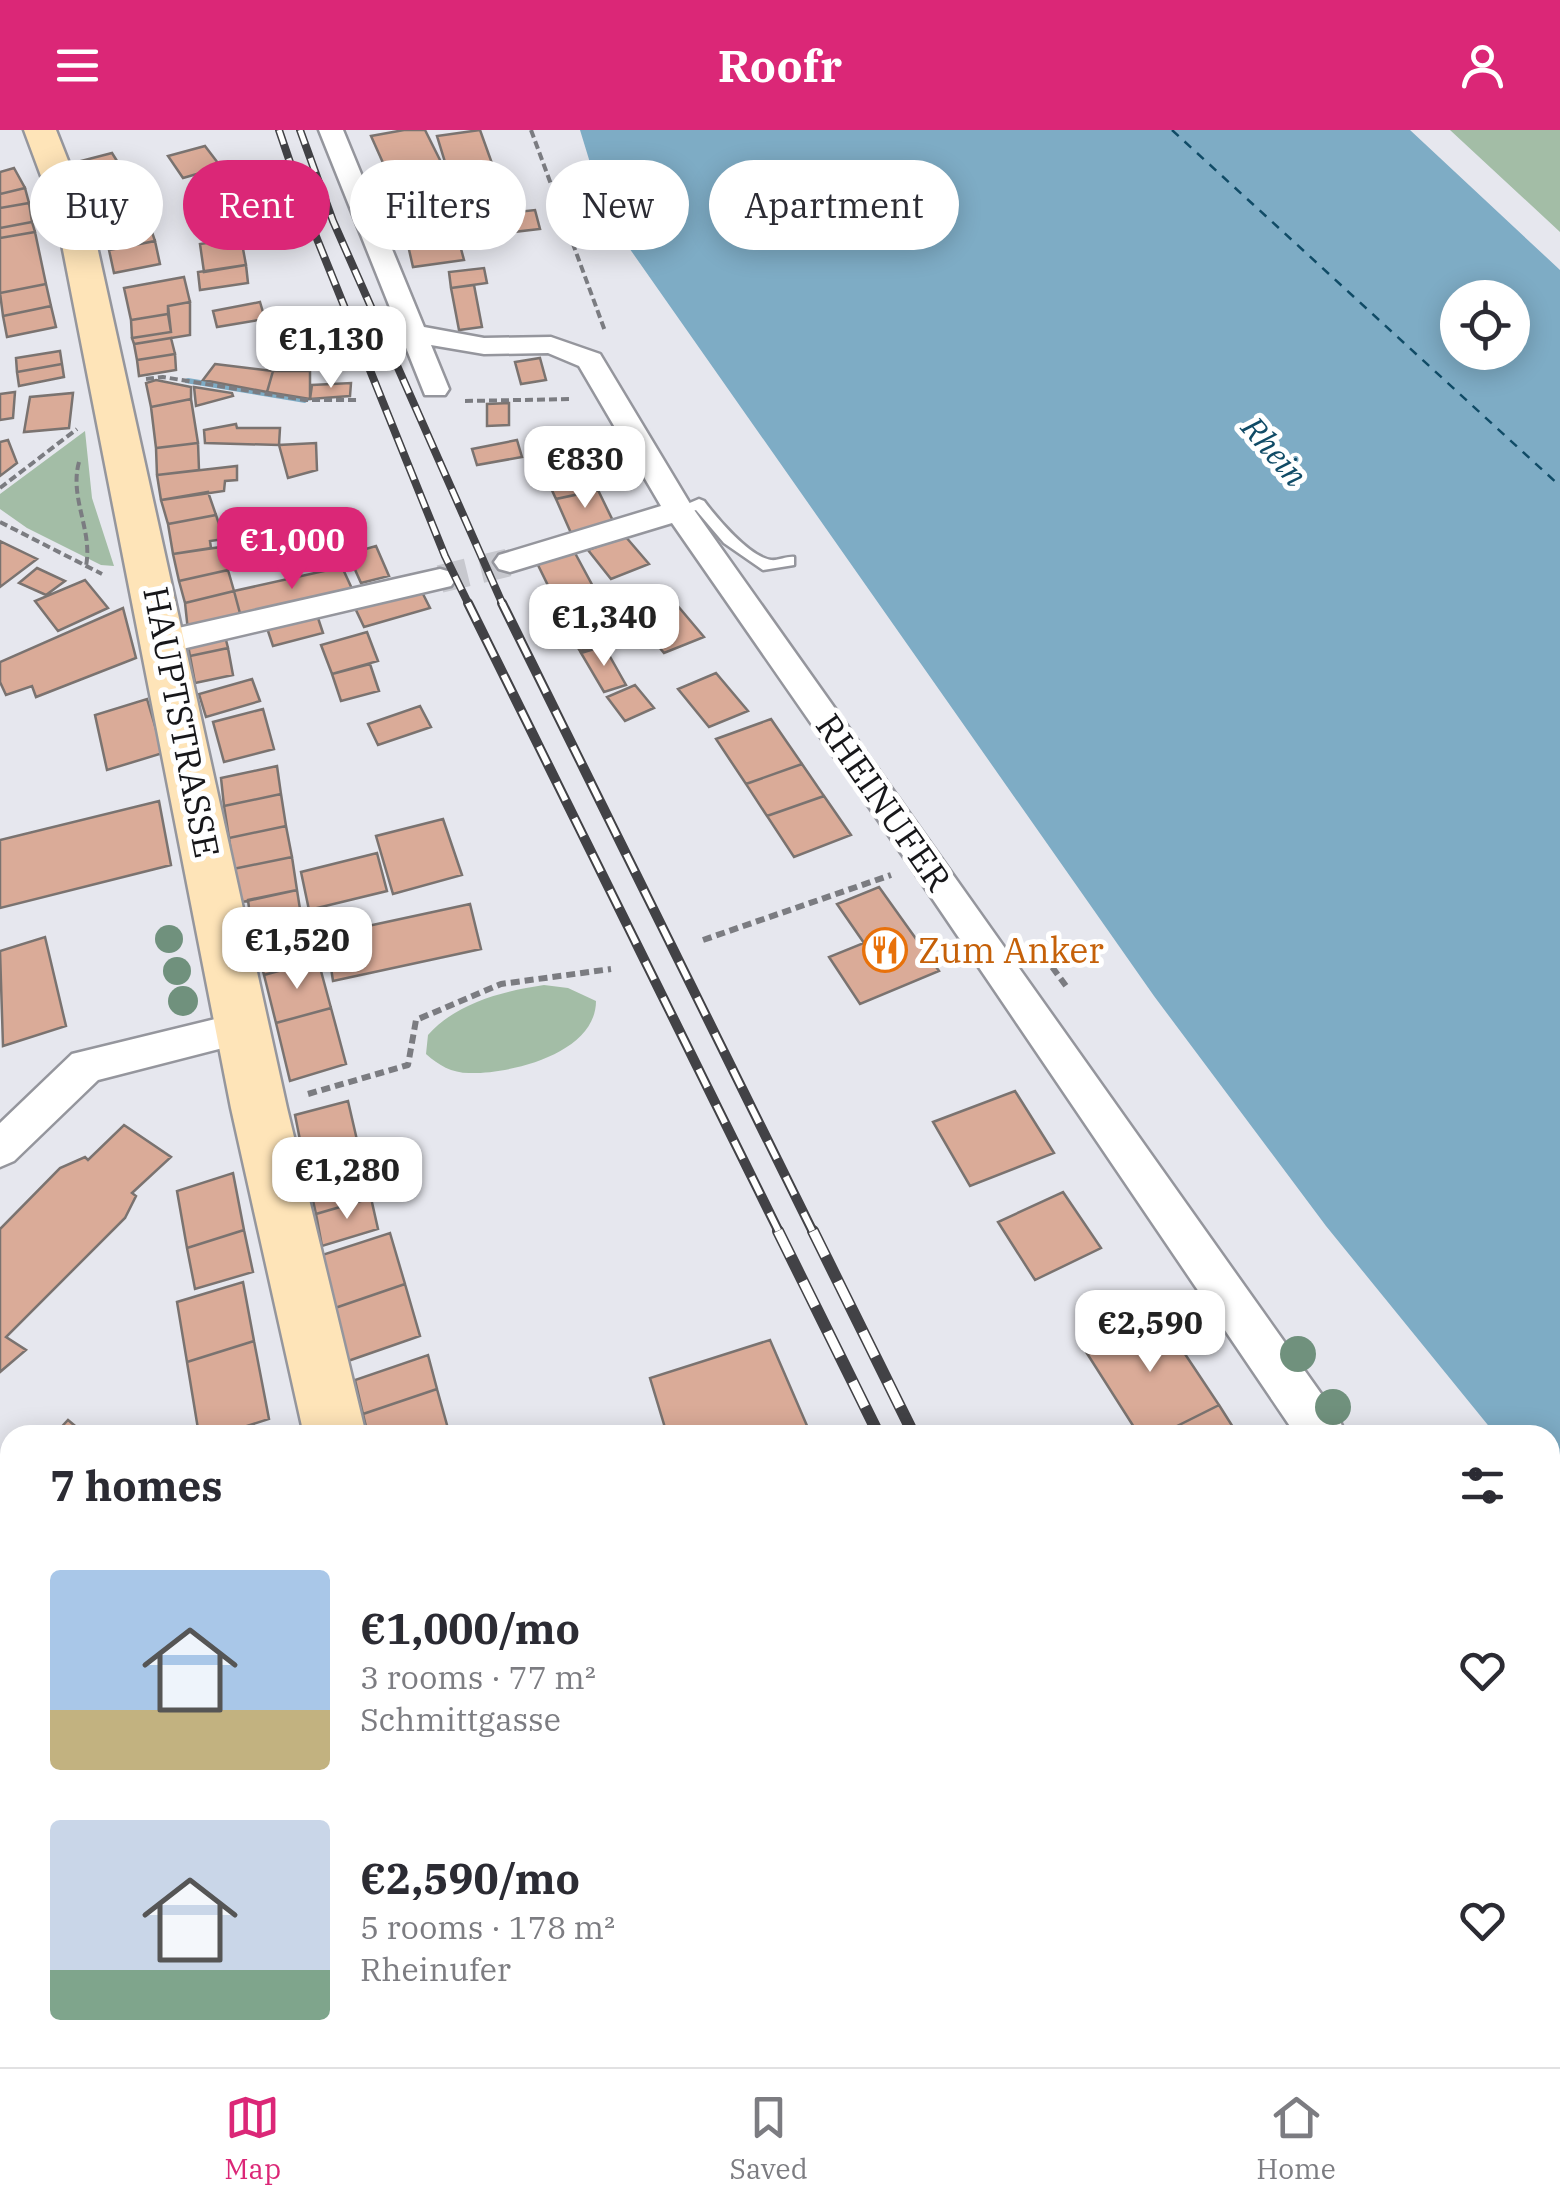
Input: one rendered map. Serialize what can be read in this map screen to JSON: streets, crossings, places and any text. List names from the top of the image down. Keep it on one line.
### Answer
{"streets":{"main road":["HAUPTSTRASSE"],"street":["RHEINUFER"]},"water":["Rhein"],"places":{"restaurant":["Zum Anker"]},"page":{"header":"Roofr","chip":["Buy","Rent","Filters","New","Apartment"],"price":["€1,130","€830","€1,000","€1,340","€1,520","€1,280","€2,590"],"heading":"7 homes","list":[{"name":"€1,000/mo","note":"3 rooms · 77 m² · Schmittgasse"},{"name":"€2,590/mo","note":"5 rooms · 178 m² · Rheinufer"}],"tabs":["Map","Saved","Home"]}}
